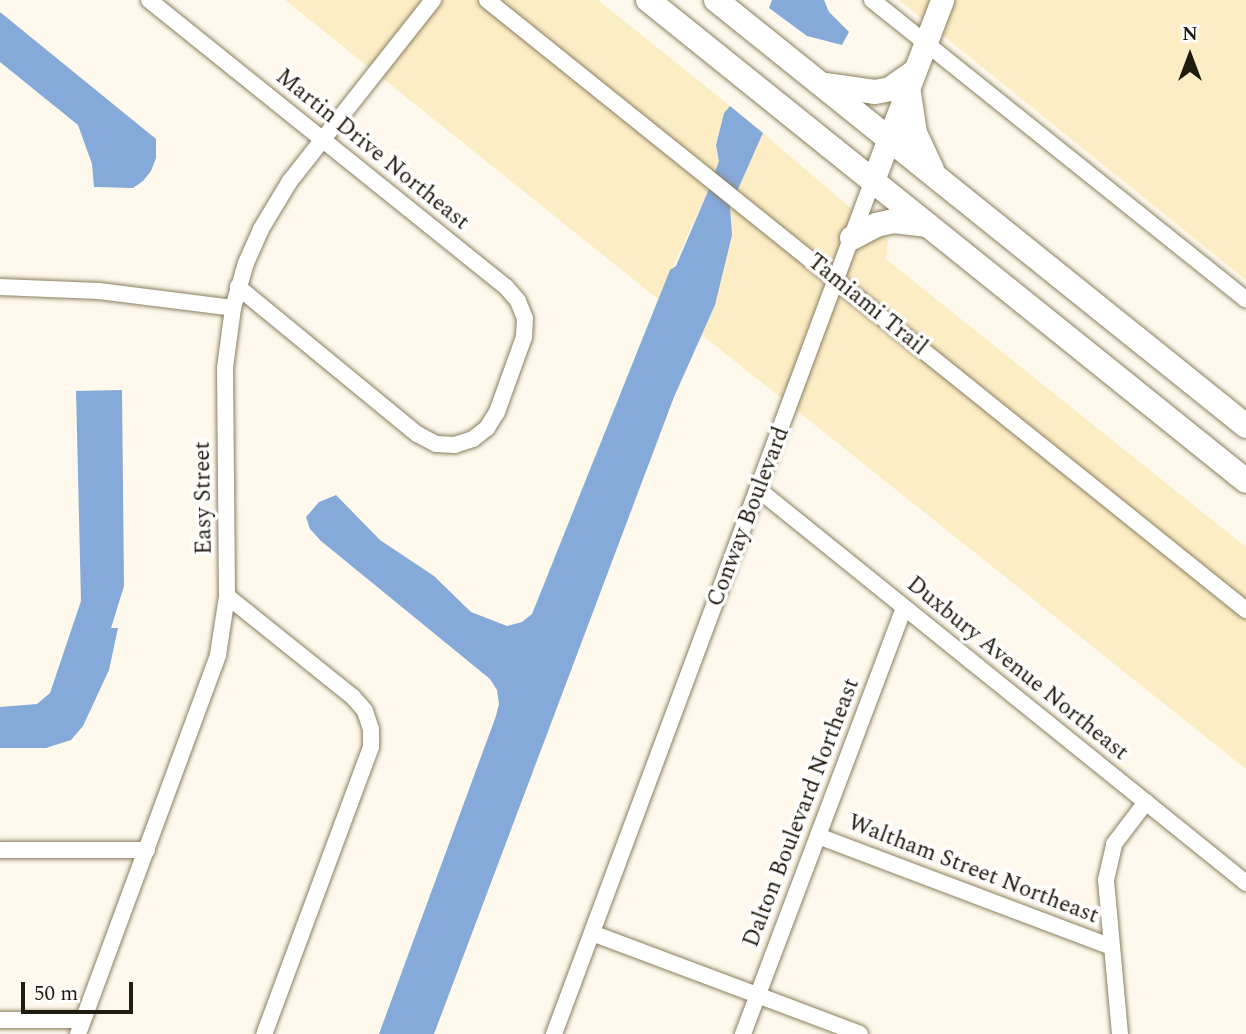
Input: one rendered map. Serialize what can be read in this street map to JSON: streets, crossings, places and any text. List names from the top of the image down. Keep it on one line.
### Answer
{"streets":{"street":["Martin Drive Northeast","Tamiami Trail","Easy Street","Conway Boulevard","Duxbury Avenue Northeast","Dalton Boulevard Northeast","Waltham Street Northeast"]},"crossings":[["Martin Drive Northeast","Easy Street"],["Tamiami Trail","Conway Boulevard"],["Conway Boulevard","Duxbury Avenue Northeast"],["Duxbury Avenue Northeast","Dalton Boulevard Northeast"],["Dalton Boulevard Northeast","Waltham Street Northeast"]],"scale_bar":"50 m","north":"top"}
